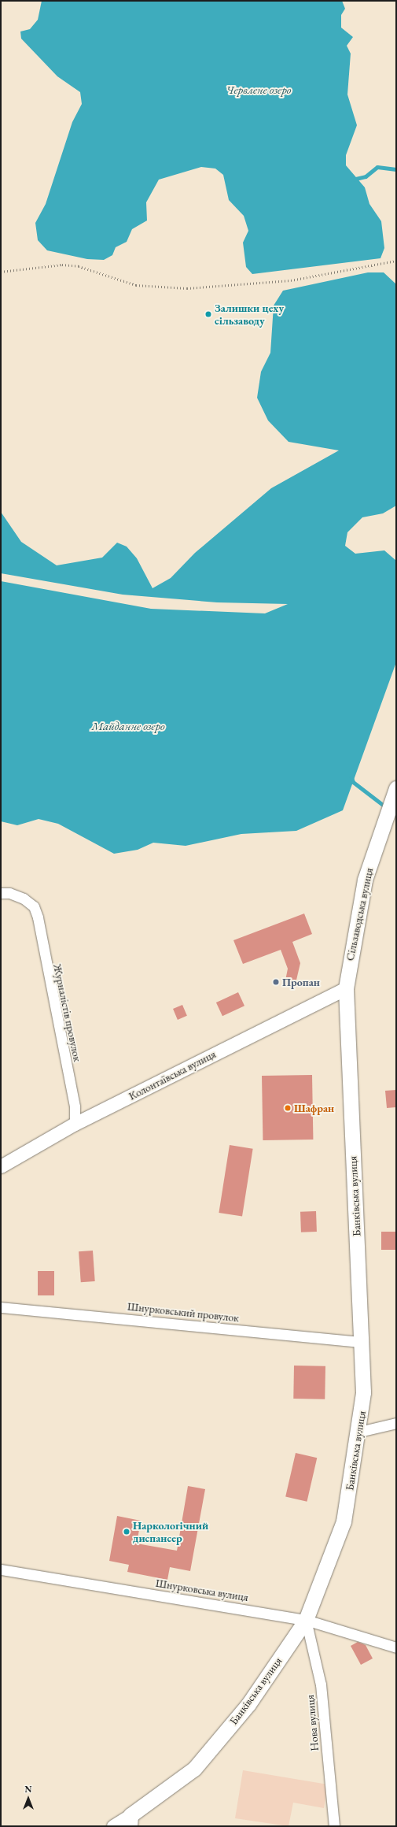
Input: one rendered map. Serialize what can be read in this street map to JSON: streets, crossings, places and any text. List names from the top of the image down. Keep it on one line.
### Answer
{"streets":{"main road":["Сільзаводська вулиця","Банківська вулиця"],"street":["Журналістів провулок","Колонтаївська вулиця","Шнурковський провулок","Шнурковська вулиця","Нова вулиця"]},"crossings":[["Сільзаводська вулиця","Колонтаївська вулиця"],["Сільзаводська вулиця","Банківська вулиця"],["Журналістів провулок","Колонтаївська вулиця"],["Колонтаївська вулиця","Банківська вулиця"],["Банківська вулиця","Шнурковський провулок"],["Банківська вулиця","Шнурковська вулиця"],["Банківська вулиця","Нова вулиця"],["Шнурковська вулиця","Нова вулиця"]],"water":["Червлене озеро","Майданне озеро"],"places":["Залишки цеху сільзаводу","Пропан","Шафран","Наркологічний диспансер"],"north":"top"}
